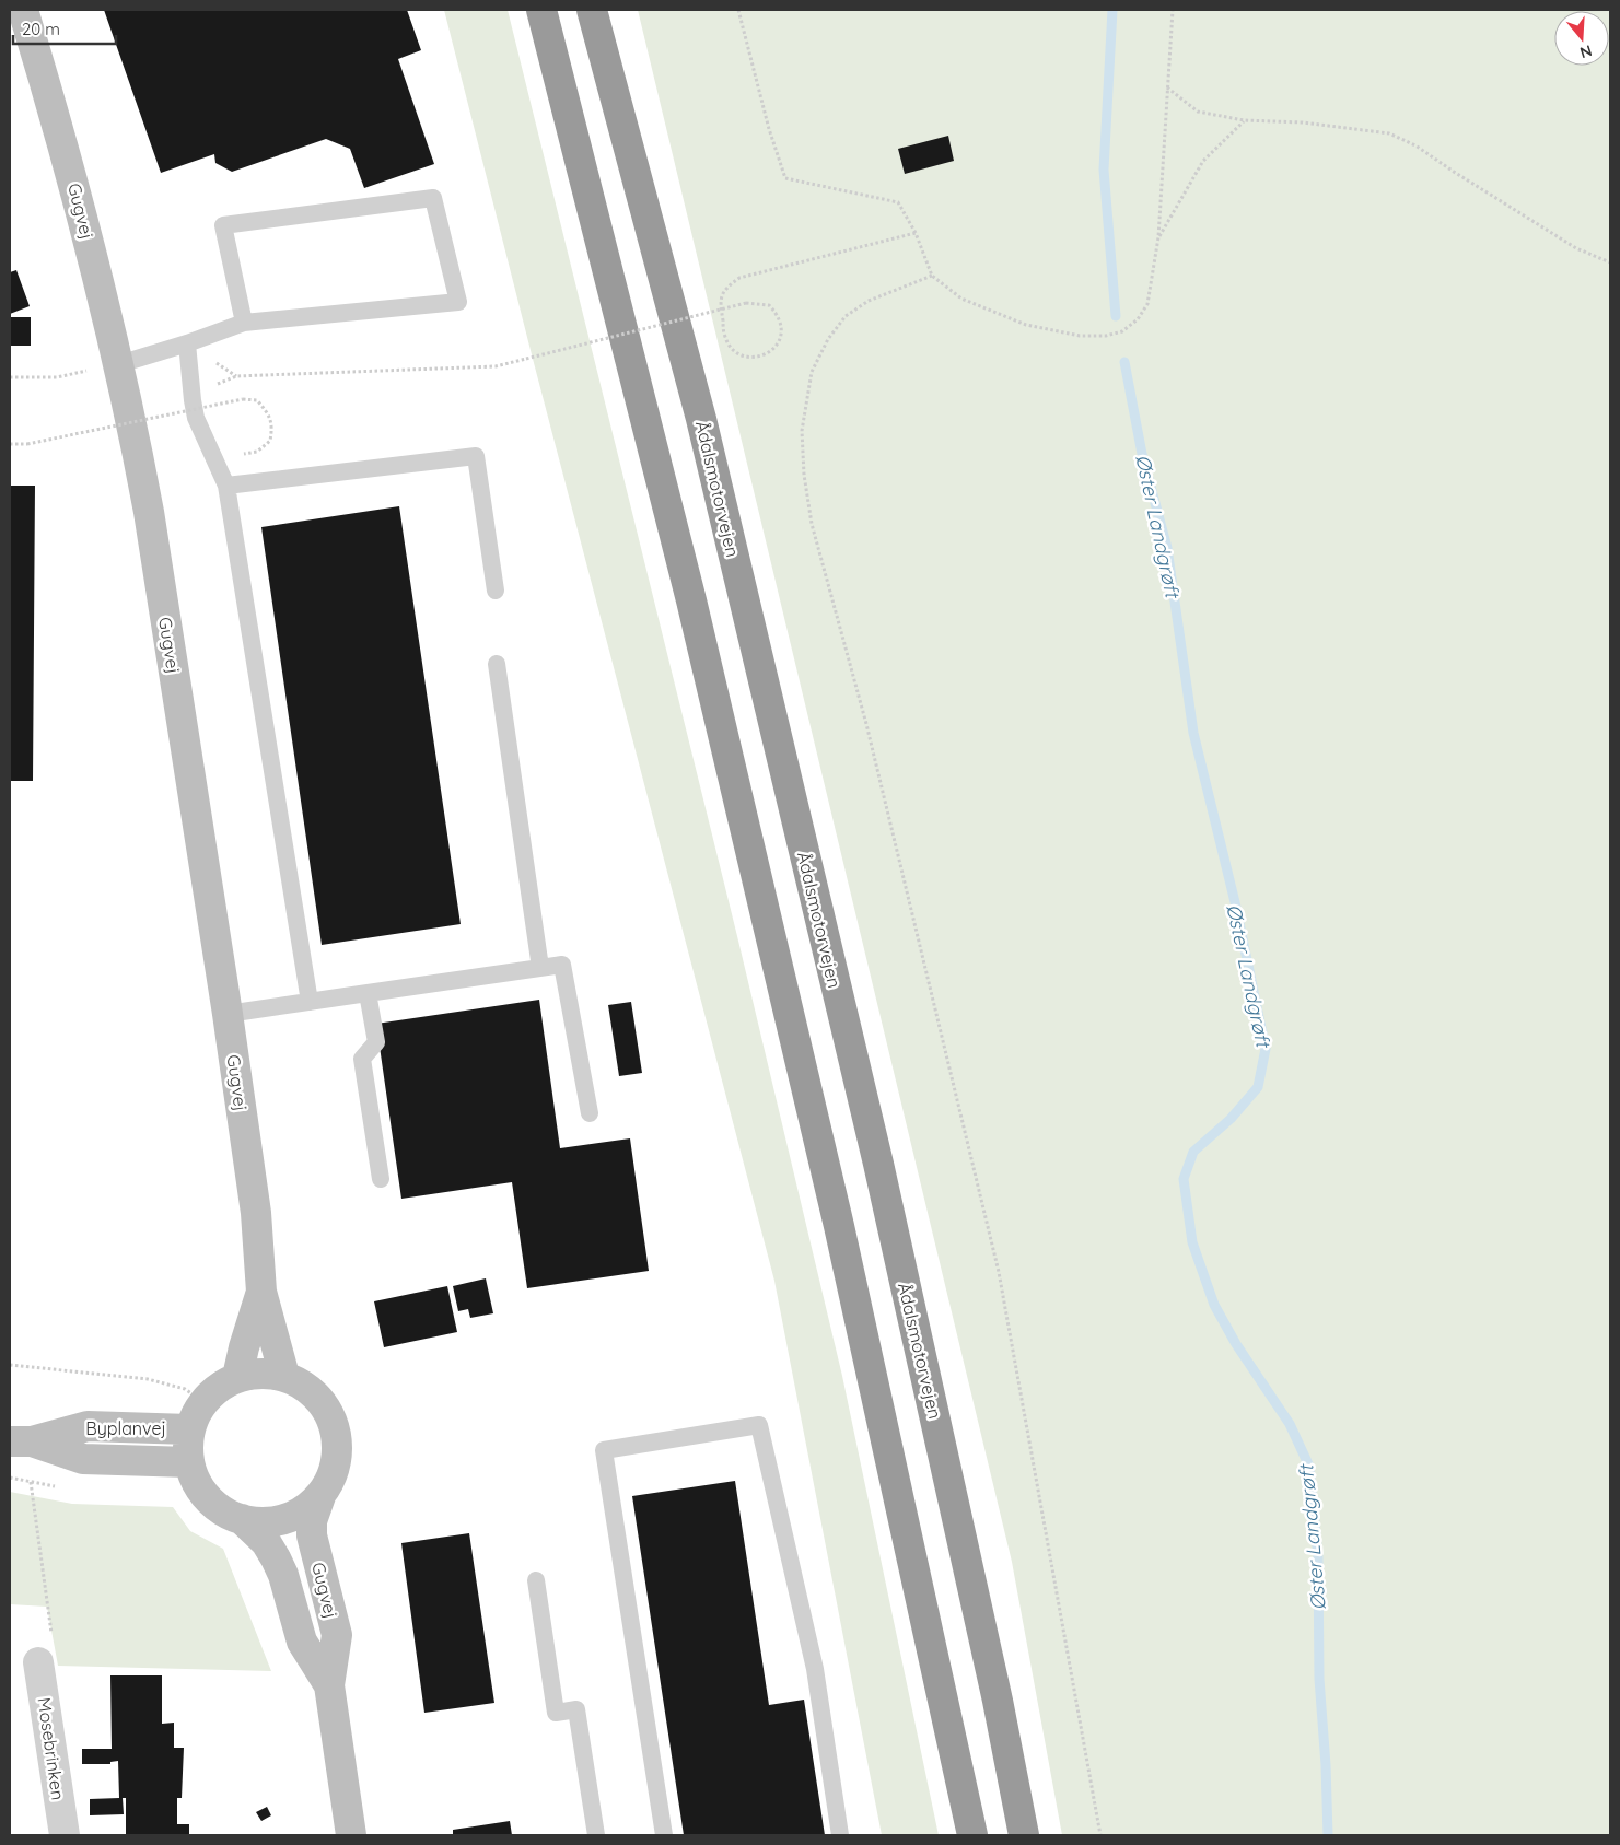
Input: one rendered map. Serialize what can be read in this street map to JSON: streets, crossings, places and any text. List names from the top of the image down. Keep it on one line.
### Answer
{"streets":{"highway":["Ådalsmotorvejen"],"street":["Gugvej","Byplanvej","Mosebrinken"]},"crossings":[["Gugvej","Byplanvej"]],"water":["Øster Landgrøft"],"scale_bar":"20 m","north":"bottom"}
